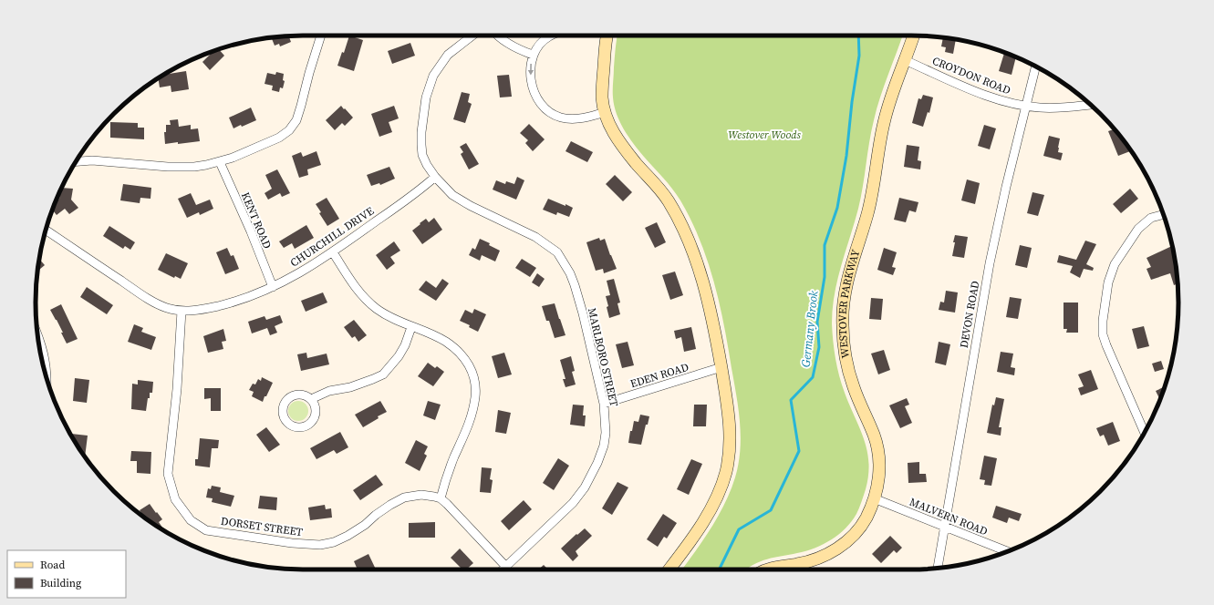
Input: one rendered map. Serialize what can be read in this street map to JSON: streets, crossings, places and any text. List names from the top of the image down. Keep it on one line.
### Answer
{"streets":{"street":["CROYDON ROAD","KENT ROAD","CHURCHILL DRIVE","WESTOVER PARKWAY","DEVON ROAD","MARLBORO STREET","EDEN ROAD","MALVERN ROAD","DORSET STREET"]},"crossings":[["CROYDON ROAD","WESTOVER PARKWAY"],["CROYDON ROAD","DEVON ROAD"],["KENT ROAD","CHURCHILL DRIVE"],["CHURCHILL DRIVE","MARLBORO STREET"],["CHURCHILL DRIVE","DORSET STREET"],["WESTOVER PARKWAY","MALVERN ROAD"],["DEVON ROAD","MALVERN ROAD"],["MARLBORO STREET","EDEN ROAD"]],"water":["Germany Brook"],"parks":["Westover Woods"],"legend":["Road","Building"]}
